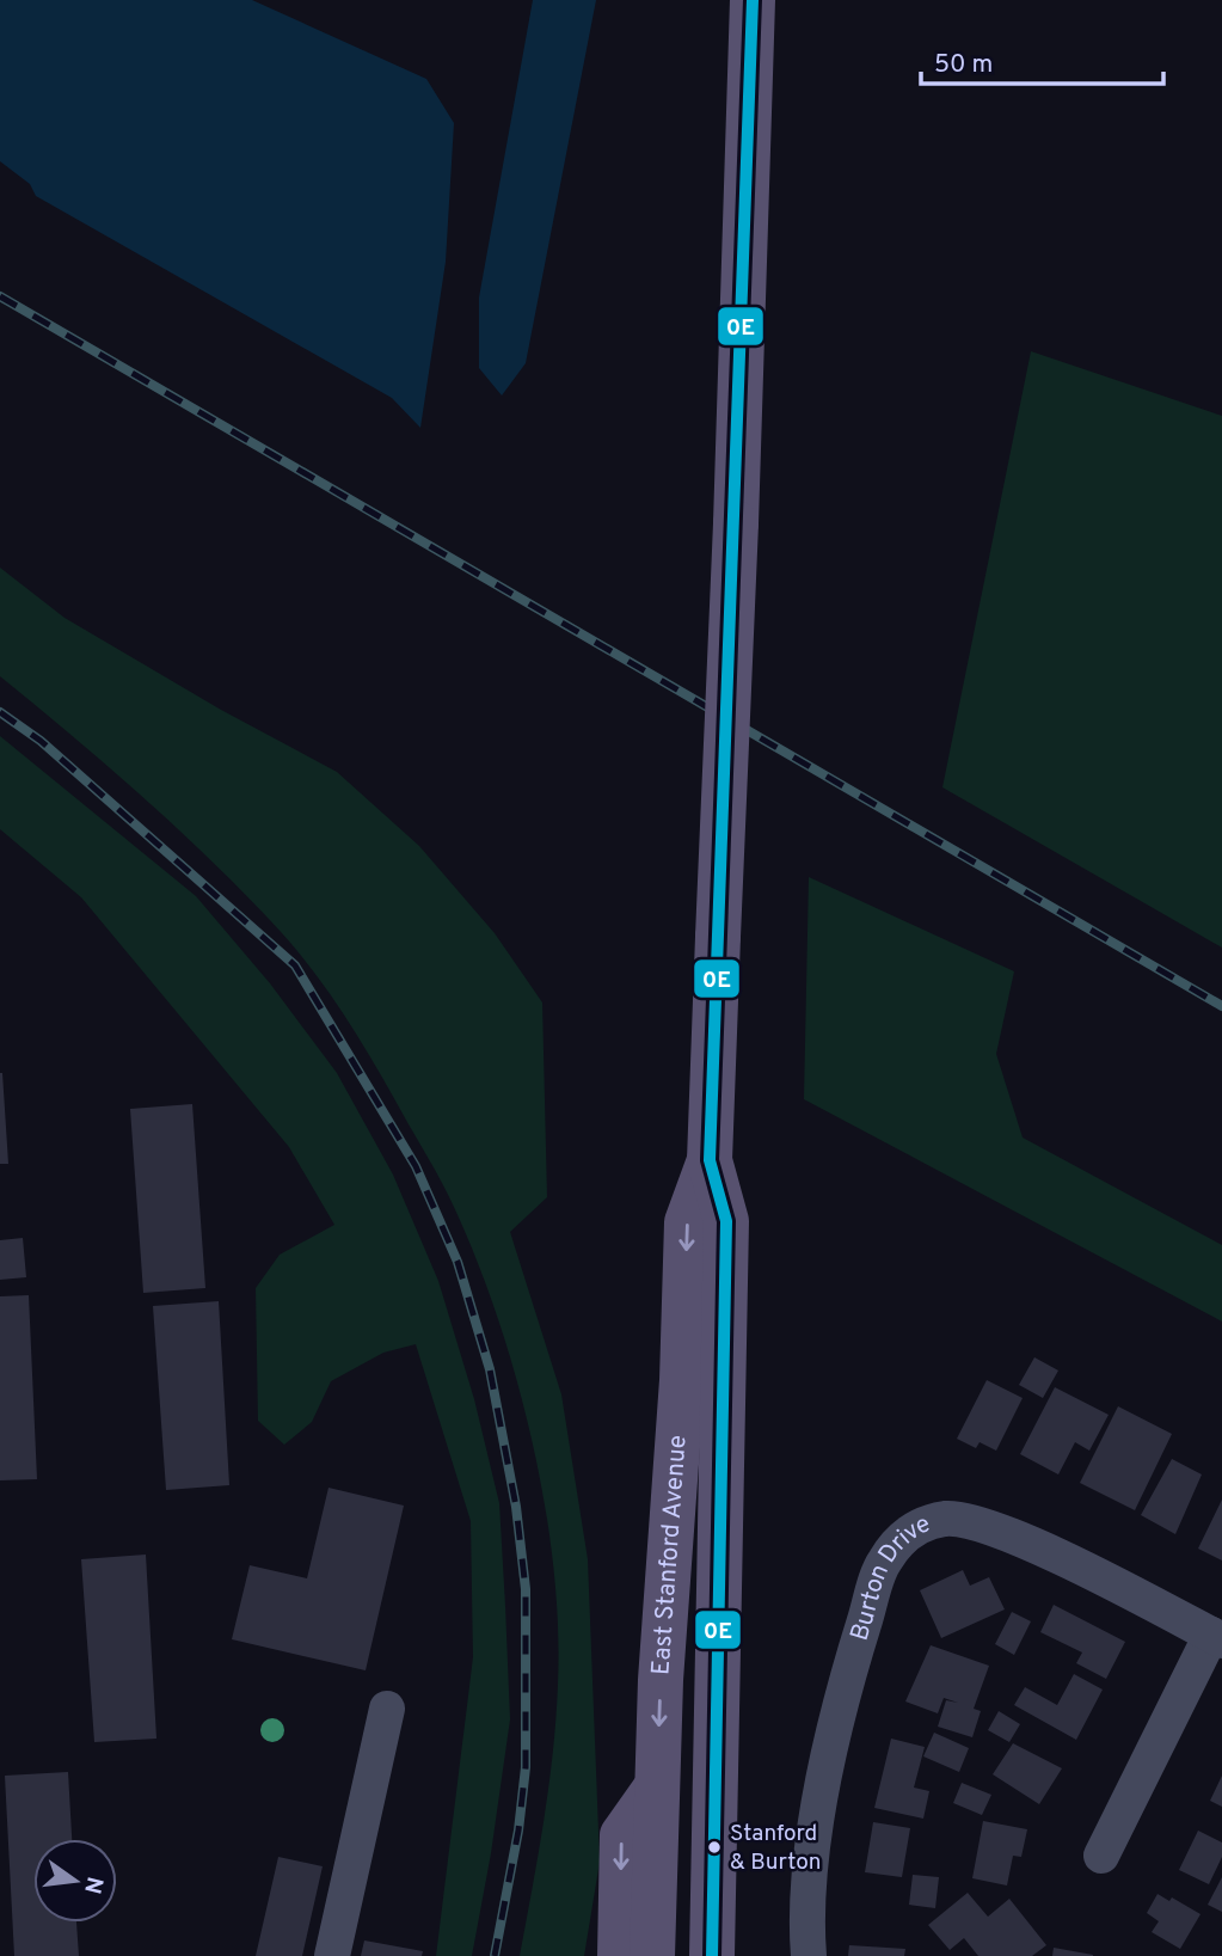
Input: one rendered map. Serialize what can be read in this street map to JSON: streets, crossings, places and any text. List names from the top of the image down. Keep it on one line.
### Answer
{"streets":{"main road":["East Stanford Avenue"],"street":["Burton Drive"]},"places":["Stanford & Burton"],"lines":["transit line 0E"],"scale_bar":"50 m","north":"right"}
